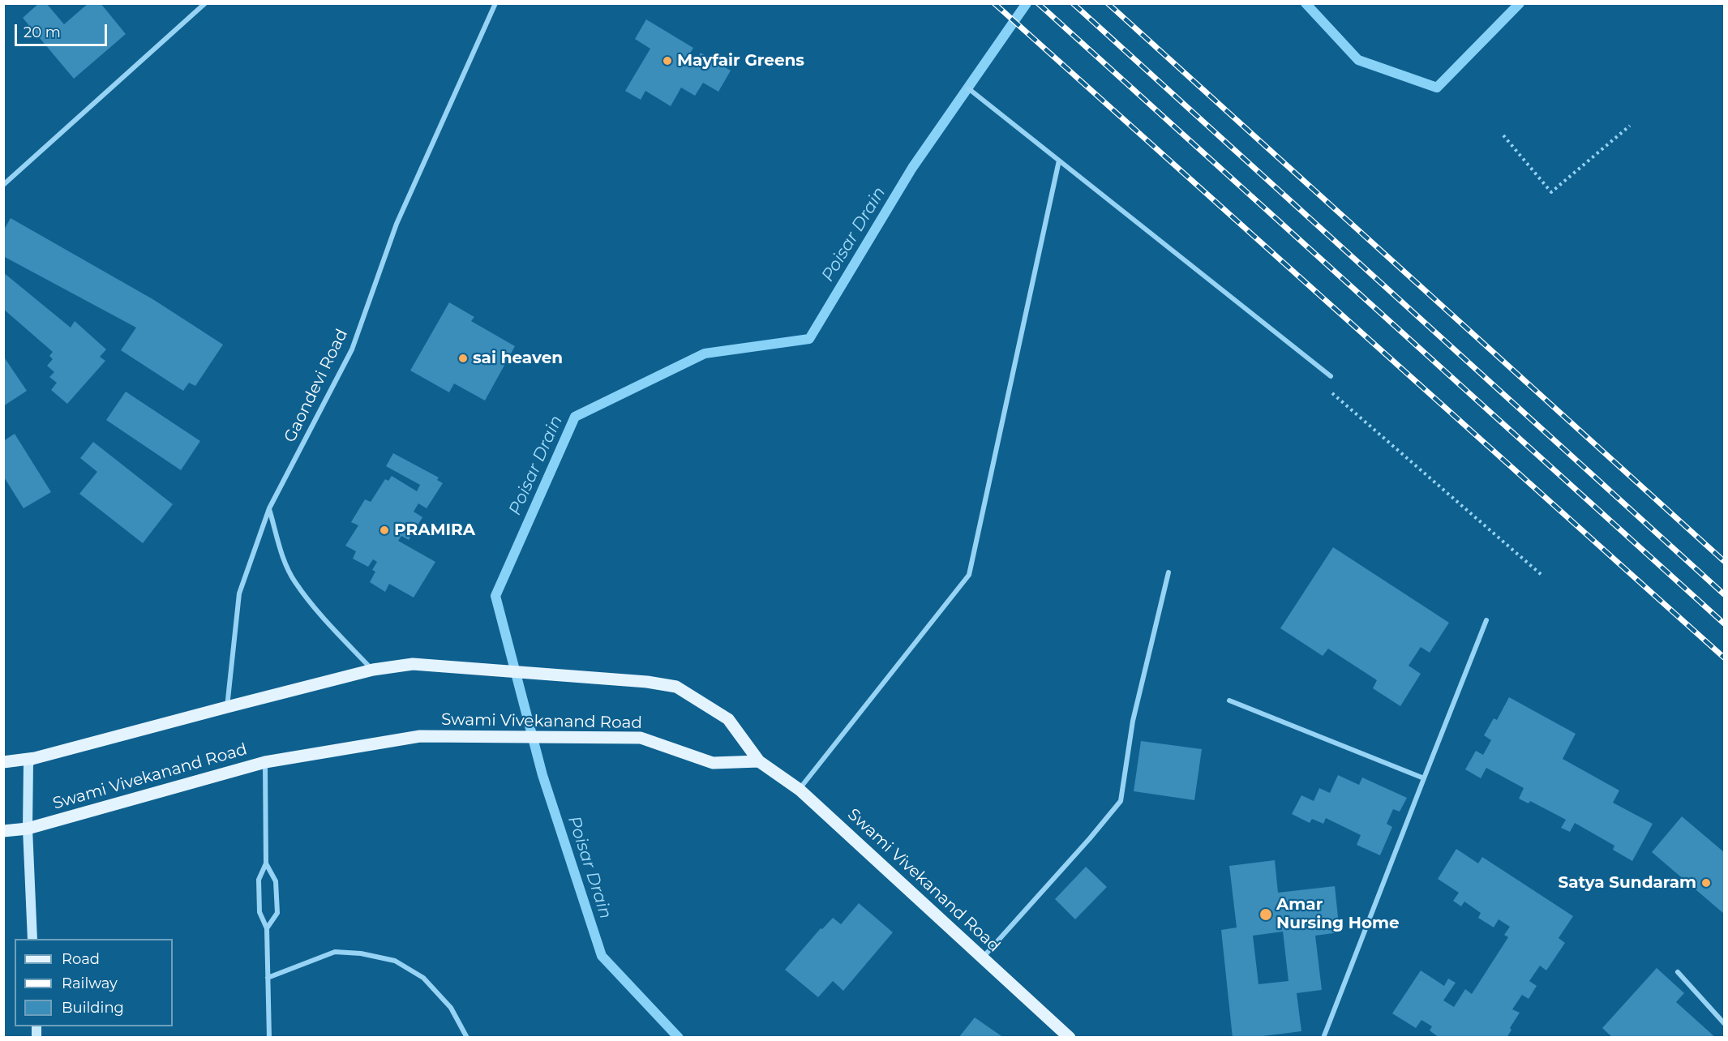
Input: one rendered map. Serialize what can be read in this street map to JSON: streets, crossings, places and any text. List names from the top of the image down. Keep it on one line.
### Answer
{"streets":{"main road":["Swami Vivekanand Road"],"street":["Gaondevi Road"]},"water":["Poisar Drain"],"places":["Mayfair Greens","sai heaven","PRAMIRA","Satya Sundaram","Amar Nursing Home"],"legend":["Road","Railway","Building"],"scale_bar":"20 m"}
